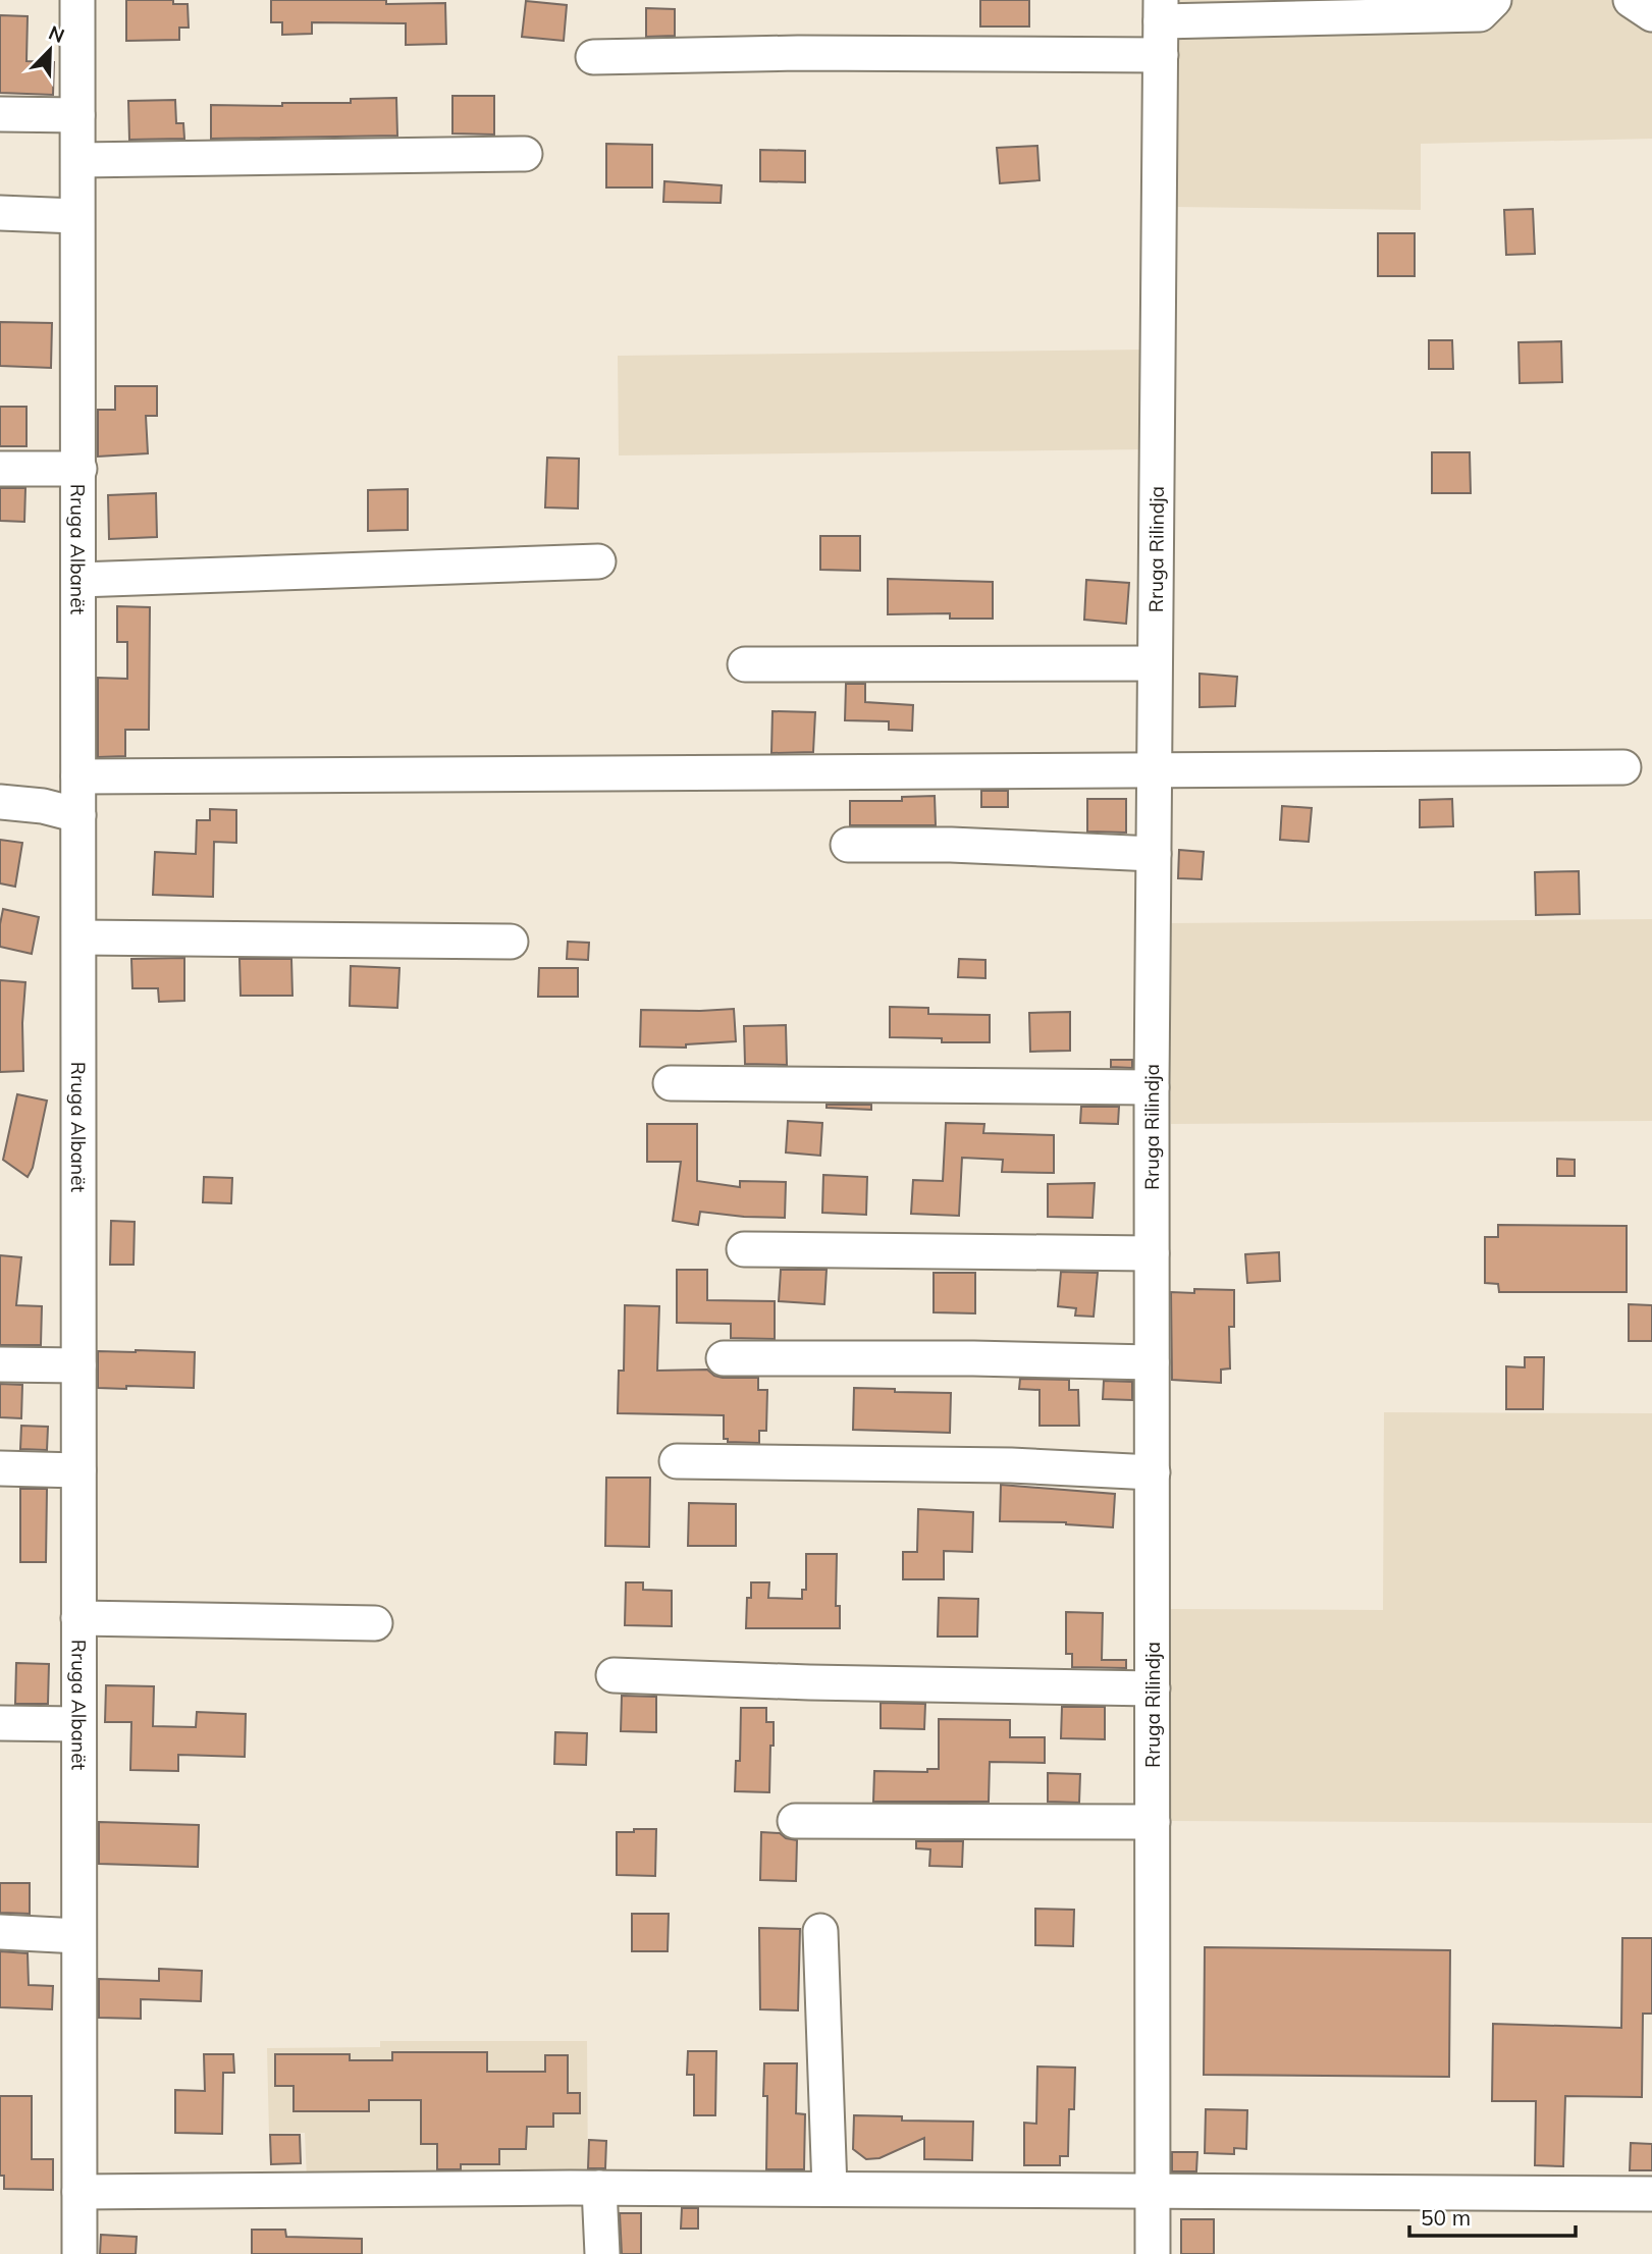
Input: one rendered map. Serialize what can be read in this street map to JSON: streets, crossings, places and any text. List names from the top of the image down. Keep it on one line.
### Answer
{"streets":{"street":["Rruga Albanët","Rruga Rilindja"]},"scale_bar":"50 m","north":"top right"}
